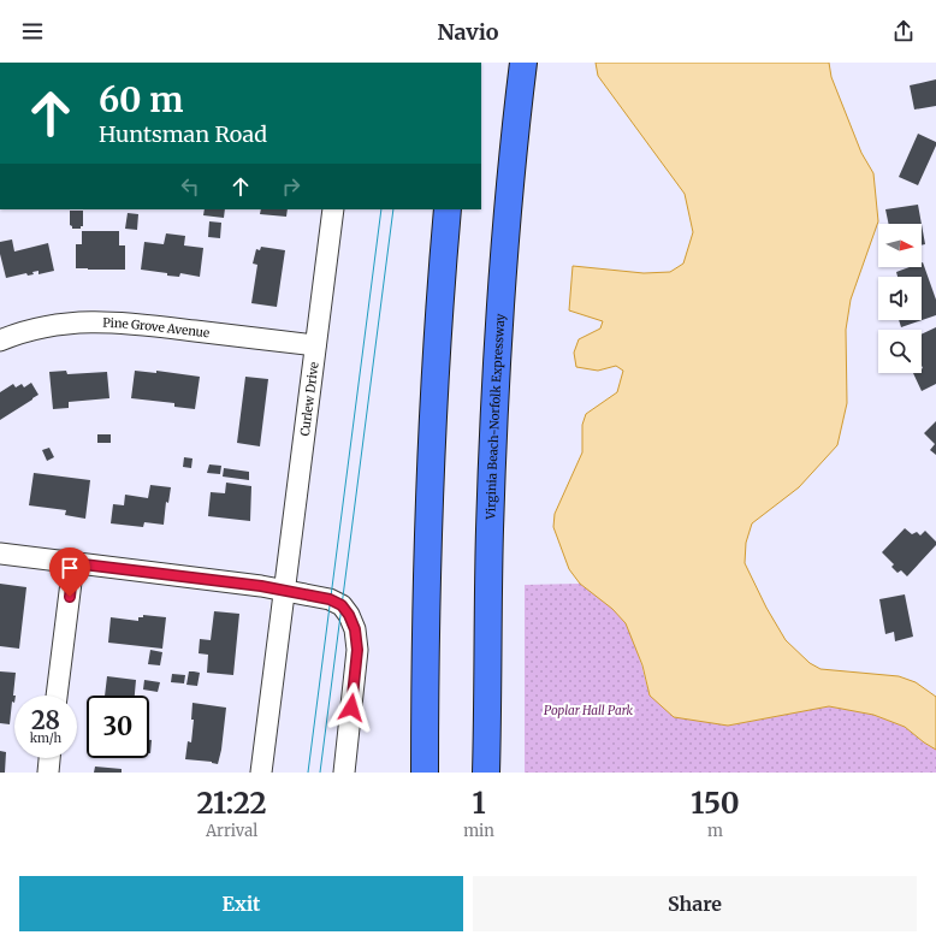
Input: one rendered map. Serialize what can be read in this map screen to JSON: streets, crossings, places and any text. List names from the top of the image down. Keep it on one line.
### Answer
{"streets":{"highway":["Virginia Beach-Norfolk Expressway"],"street":["Pine Grove Avenue","Curlew Drive"]},"crossings":[["Pine Grove Avenue","Curlew Drive"]],"parks":["Poplar Hall Park"],"north":"right","page":{"header":"Navio","turn":["60 m","Huntsman Road"],"speed":"28 km/h","limit":"30","eta":["21:22","Arrival","1","min","150","m"],"buttons":["Exit","Share"]}}
